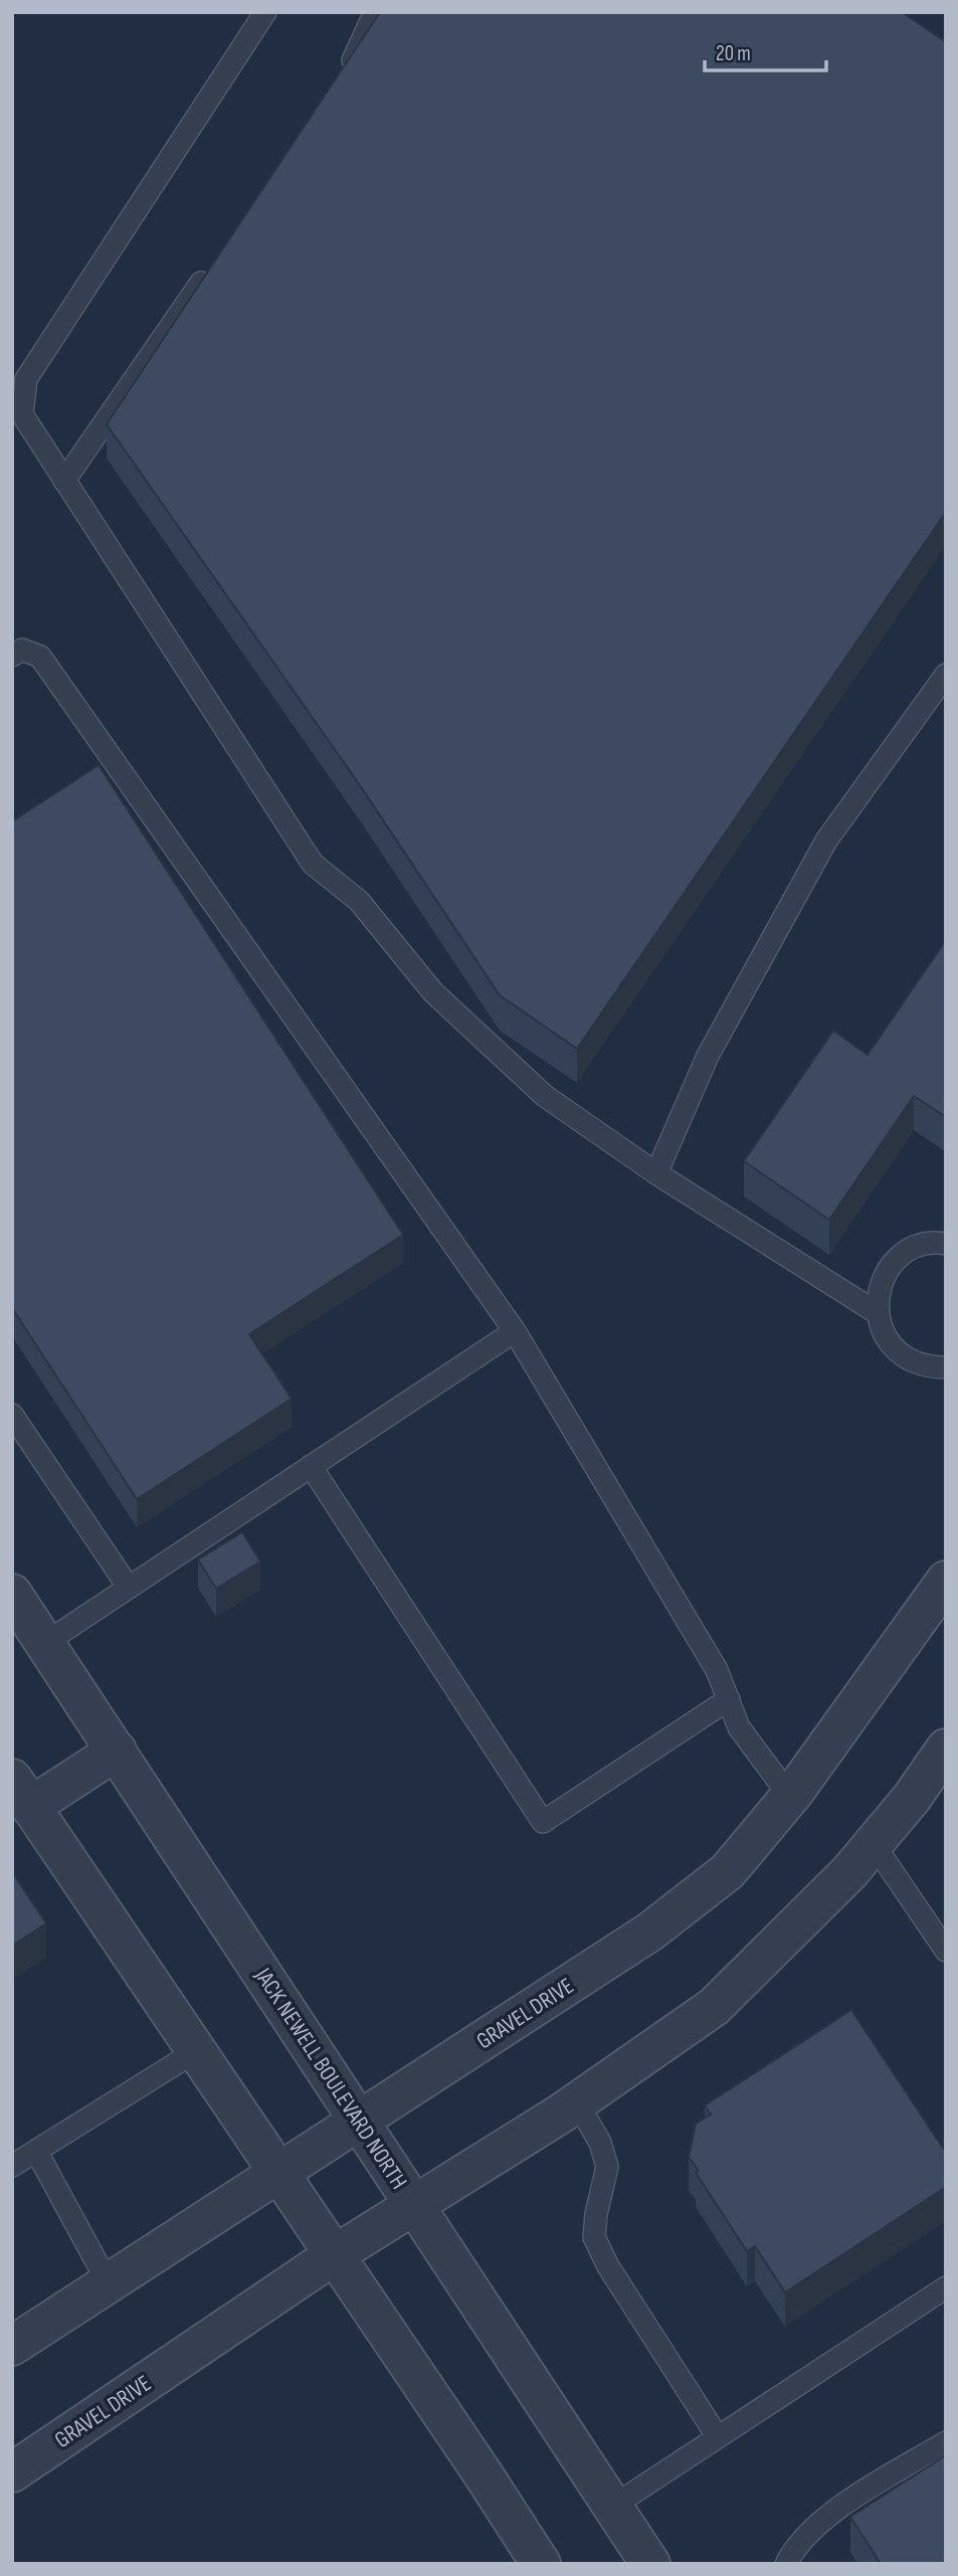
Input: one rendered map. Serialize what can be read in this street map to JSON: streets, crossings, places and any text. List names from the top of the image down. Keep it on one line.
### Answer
{"streets":{"street":["GRAVEL DRIVE","JACK NEWELL BOULEVARD NORTH"]},"crossings":[["GRAVEL DRIVE","JACK NEWELL BOULEVARD NORTH"]],"scale_bar":"20 m"}
